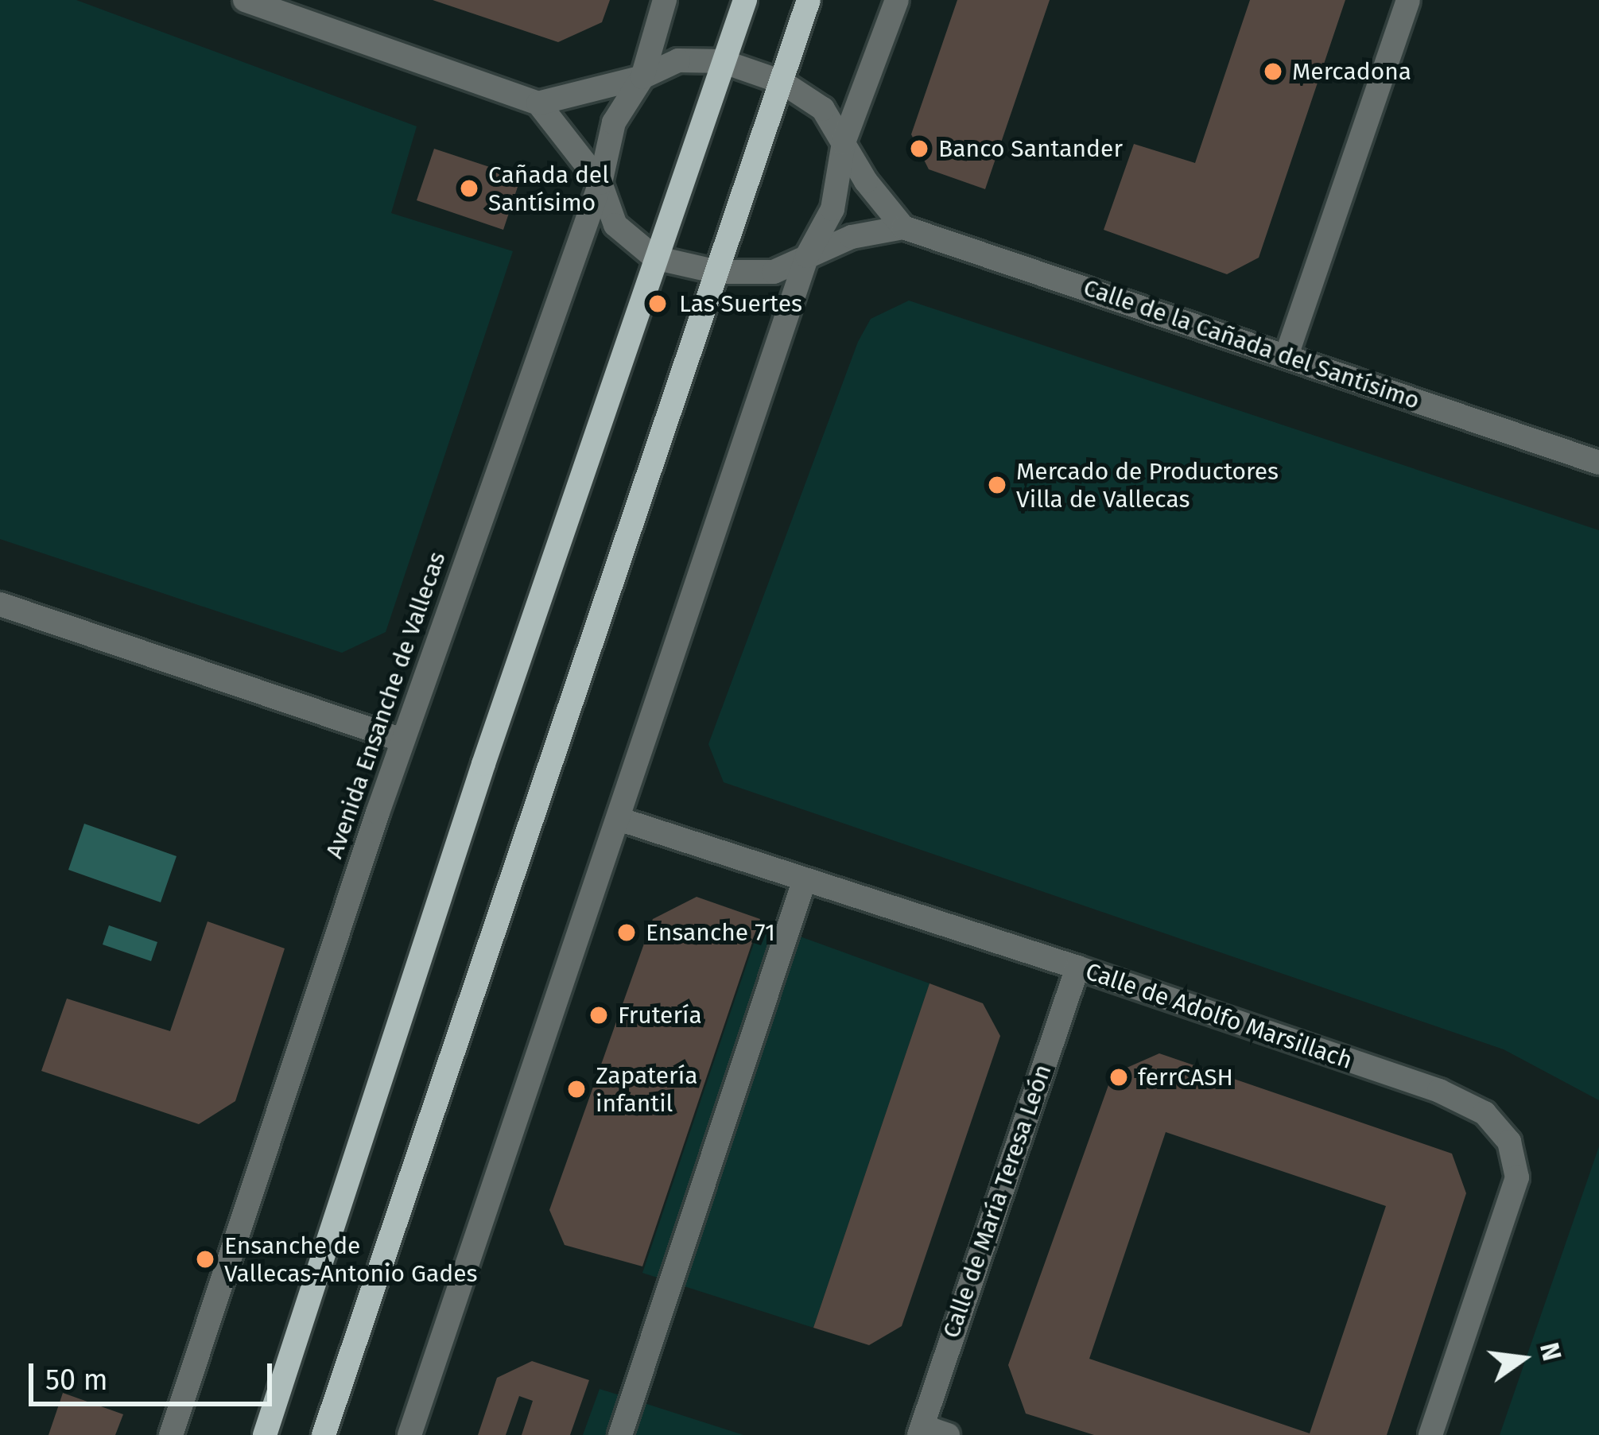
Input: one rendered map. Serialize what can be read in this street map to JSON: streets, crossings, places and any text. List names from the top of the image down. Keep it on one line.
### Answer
{"streets":{"street":["Calle de la Cañada del Santísimo","Avenida Ensanche de Vallecas","Calle de Adolfo Marsillach","Calle de María Teresa León"]},"crossings":[["Calle de la Cañada del Santísimo","Avenida Ensanche de Vallecas"],["Calle de Adolfo Marsillach","Calle de María Teresa León"]],"places":["Mercadona","Banco Santander","Cañada del Santísimo","Las Suertes","Mercado de Productores Villa de Vallecas","Ensanche 71","Frutería","ferrCASH","Zapatería infantil","Ensanche de Vallecas-Antonio Gades"],"scale_bar":"50 m","north":"right"}
